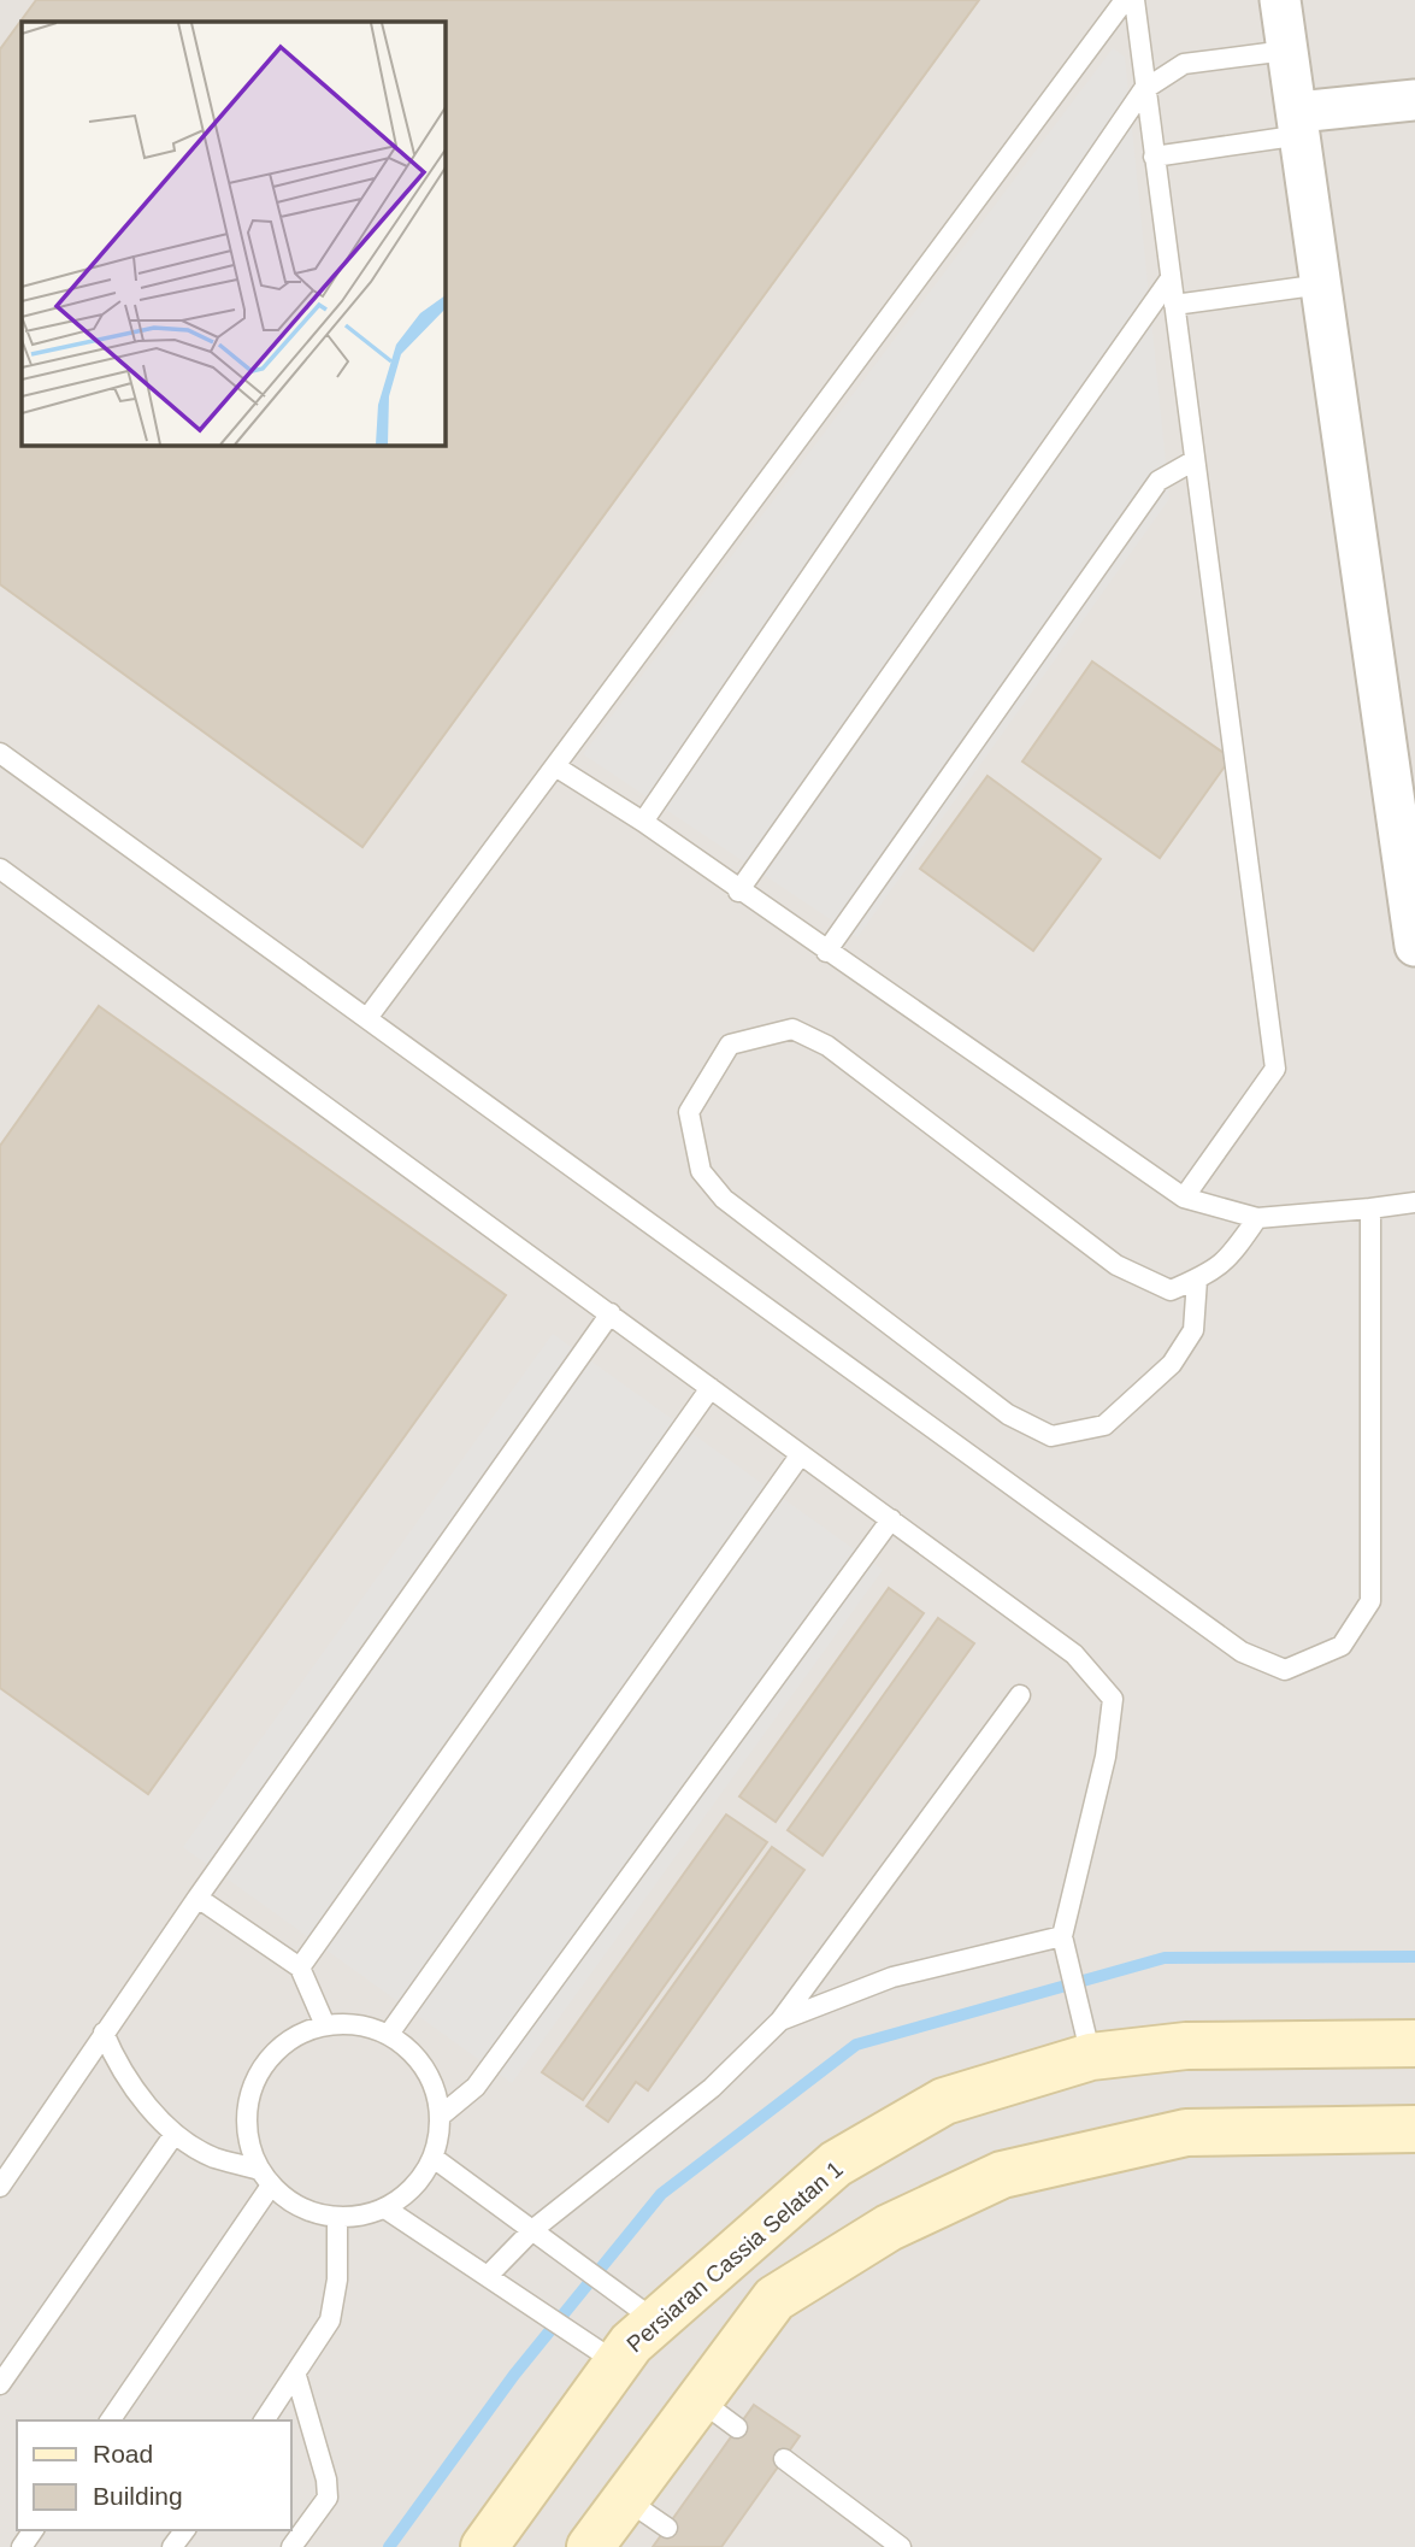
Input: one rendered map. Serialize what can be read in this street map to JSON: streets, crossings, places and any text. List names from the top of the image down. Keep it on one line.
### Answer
{"streets":{"street":["Persiaran Cassia Selatan 1"]},"legend":["Road","Building"]}
